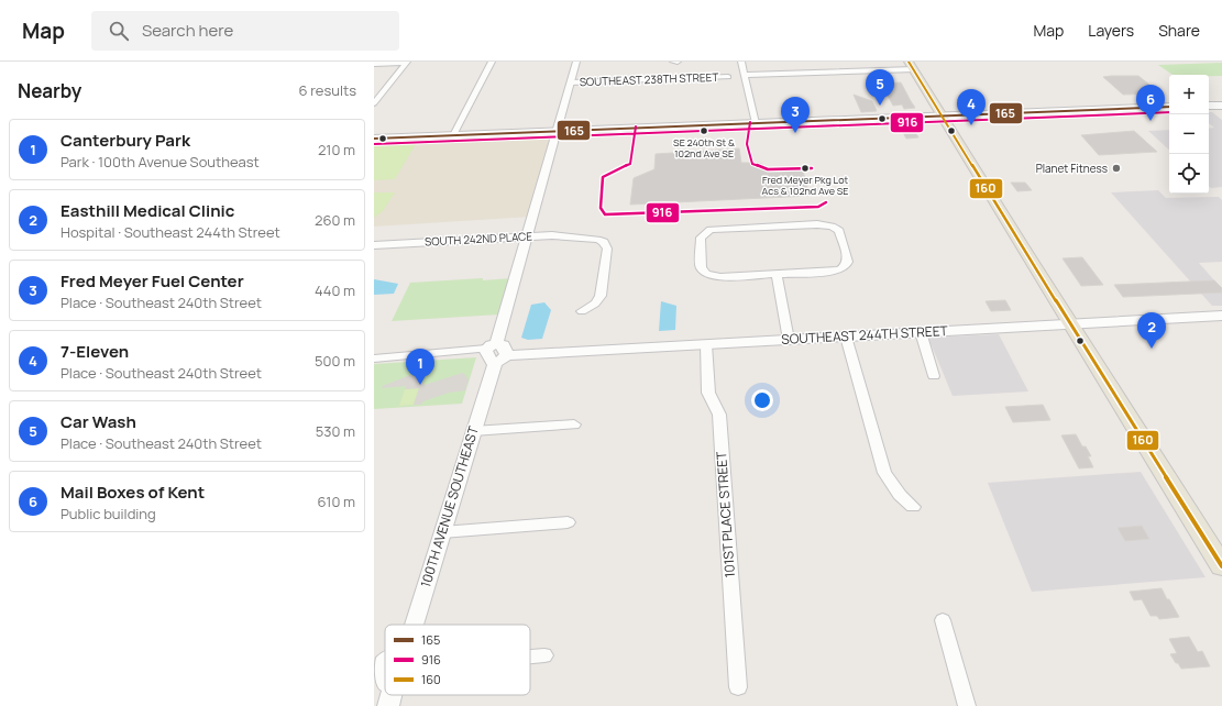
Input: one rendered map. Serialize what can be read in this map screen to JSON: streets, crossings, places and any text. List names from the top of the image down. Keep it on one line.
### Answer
{"streets":{"street":["SOUTHEAST 238TH STREET","SOUTH 242ND PLACE","SOUTHEAST 244TH STREET","100TH AVENUE SOUTHEAST","101ST PLACE STREET"]},"crossings":[["SOUTHEAST 238TH STREET","100TH AVENUE SOUTHEAST"],["SOUTH 242ND PLACE","100TH AVENUE SOUTHEAST"],["SOUTHEAST 244TH STREET","100TH AVENUE SOUTHEAST"],["SOUTHEAST 244TH STREET","101ST PLACE STREET"]],"places":["SE 240th St & 102nd Ave SE","Fred Meyer Pkg Lot Acs & 102nd Ave SE","Planet Fitness"],"lines":["transit line 160","transit line 165","transit line 916"],"legend":["165","916","160"],"page":{"header":"Map","search":"Search here","nav":["Map","Layers","Share"],"heading":["Nearby","6 results"],"pins":["5","6","4","3","2","1"],"map_buttons":["+","−"],"list":[{"mark":"1","name":"Canterbury Park","note":"Park · 100th Avenue Southeast","value":"210 m"},{"mark":"2","name":"Easthill Medical Clinic","note":"Hospital · Southeast 244th Street","value":"260 m"},{"mark":"3","name":"Fred Meyer Fuel Center","note":"Place · Southeast 240th Street","value":"440 m"},{"mark":"4","name":"7-Eleven","note":"Place · Southeast 240th Street","value":"500 m"},{"mark":"5","name":"Car Wash","note":"Place · Southeast 240th Street","value":"530 m"},{"mark":"6","name":"Mail Boxes of Kent","note":"Public building","value":"610 m"}]}}
